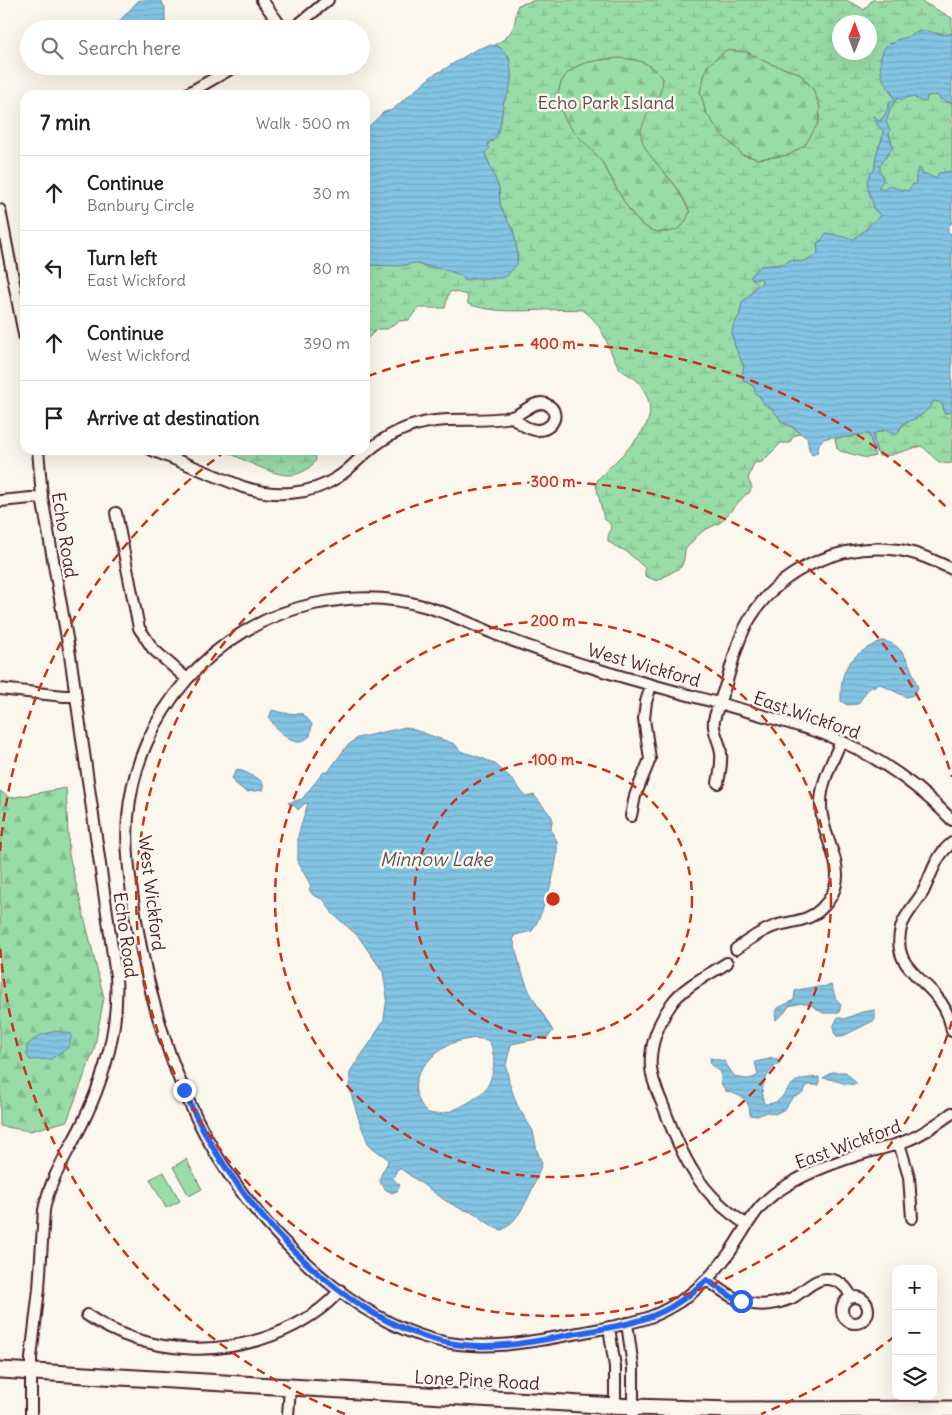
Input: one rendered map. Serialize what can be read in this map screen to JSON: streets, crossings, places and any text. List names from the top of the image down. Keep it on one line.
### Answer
{"streets":{"street":["Echo Road","West Wickford","East Wickford","Lone Pine Road"]},"crossings":[["Echo Road","Lone Pine Road"],["West Wickford","East Wickford"]],"water":["Minnow Lake"],"parks":["Echo Park Island"],"north":"top","page":{"search":"Search here","heading":["7 min","Walk · 500 m"],"list":[["Continue","Banbury Circle","30 m"],["Turn left","East Wickford","80 m"],["Continue","West Wickford","390 m"],"Arrive at destination"],"map_buttons":["+","−"]},"rings":["400 m","300 m","200 m","100 m"]}
